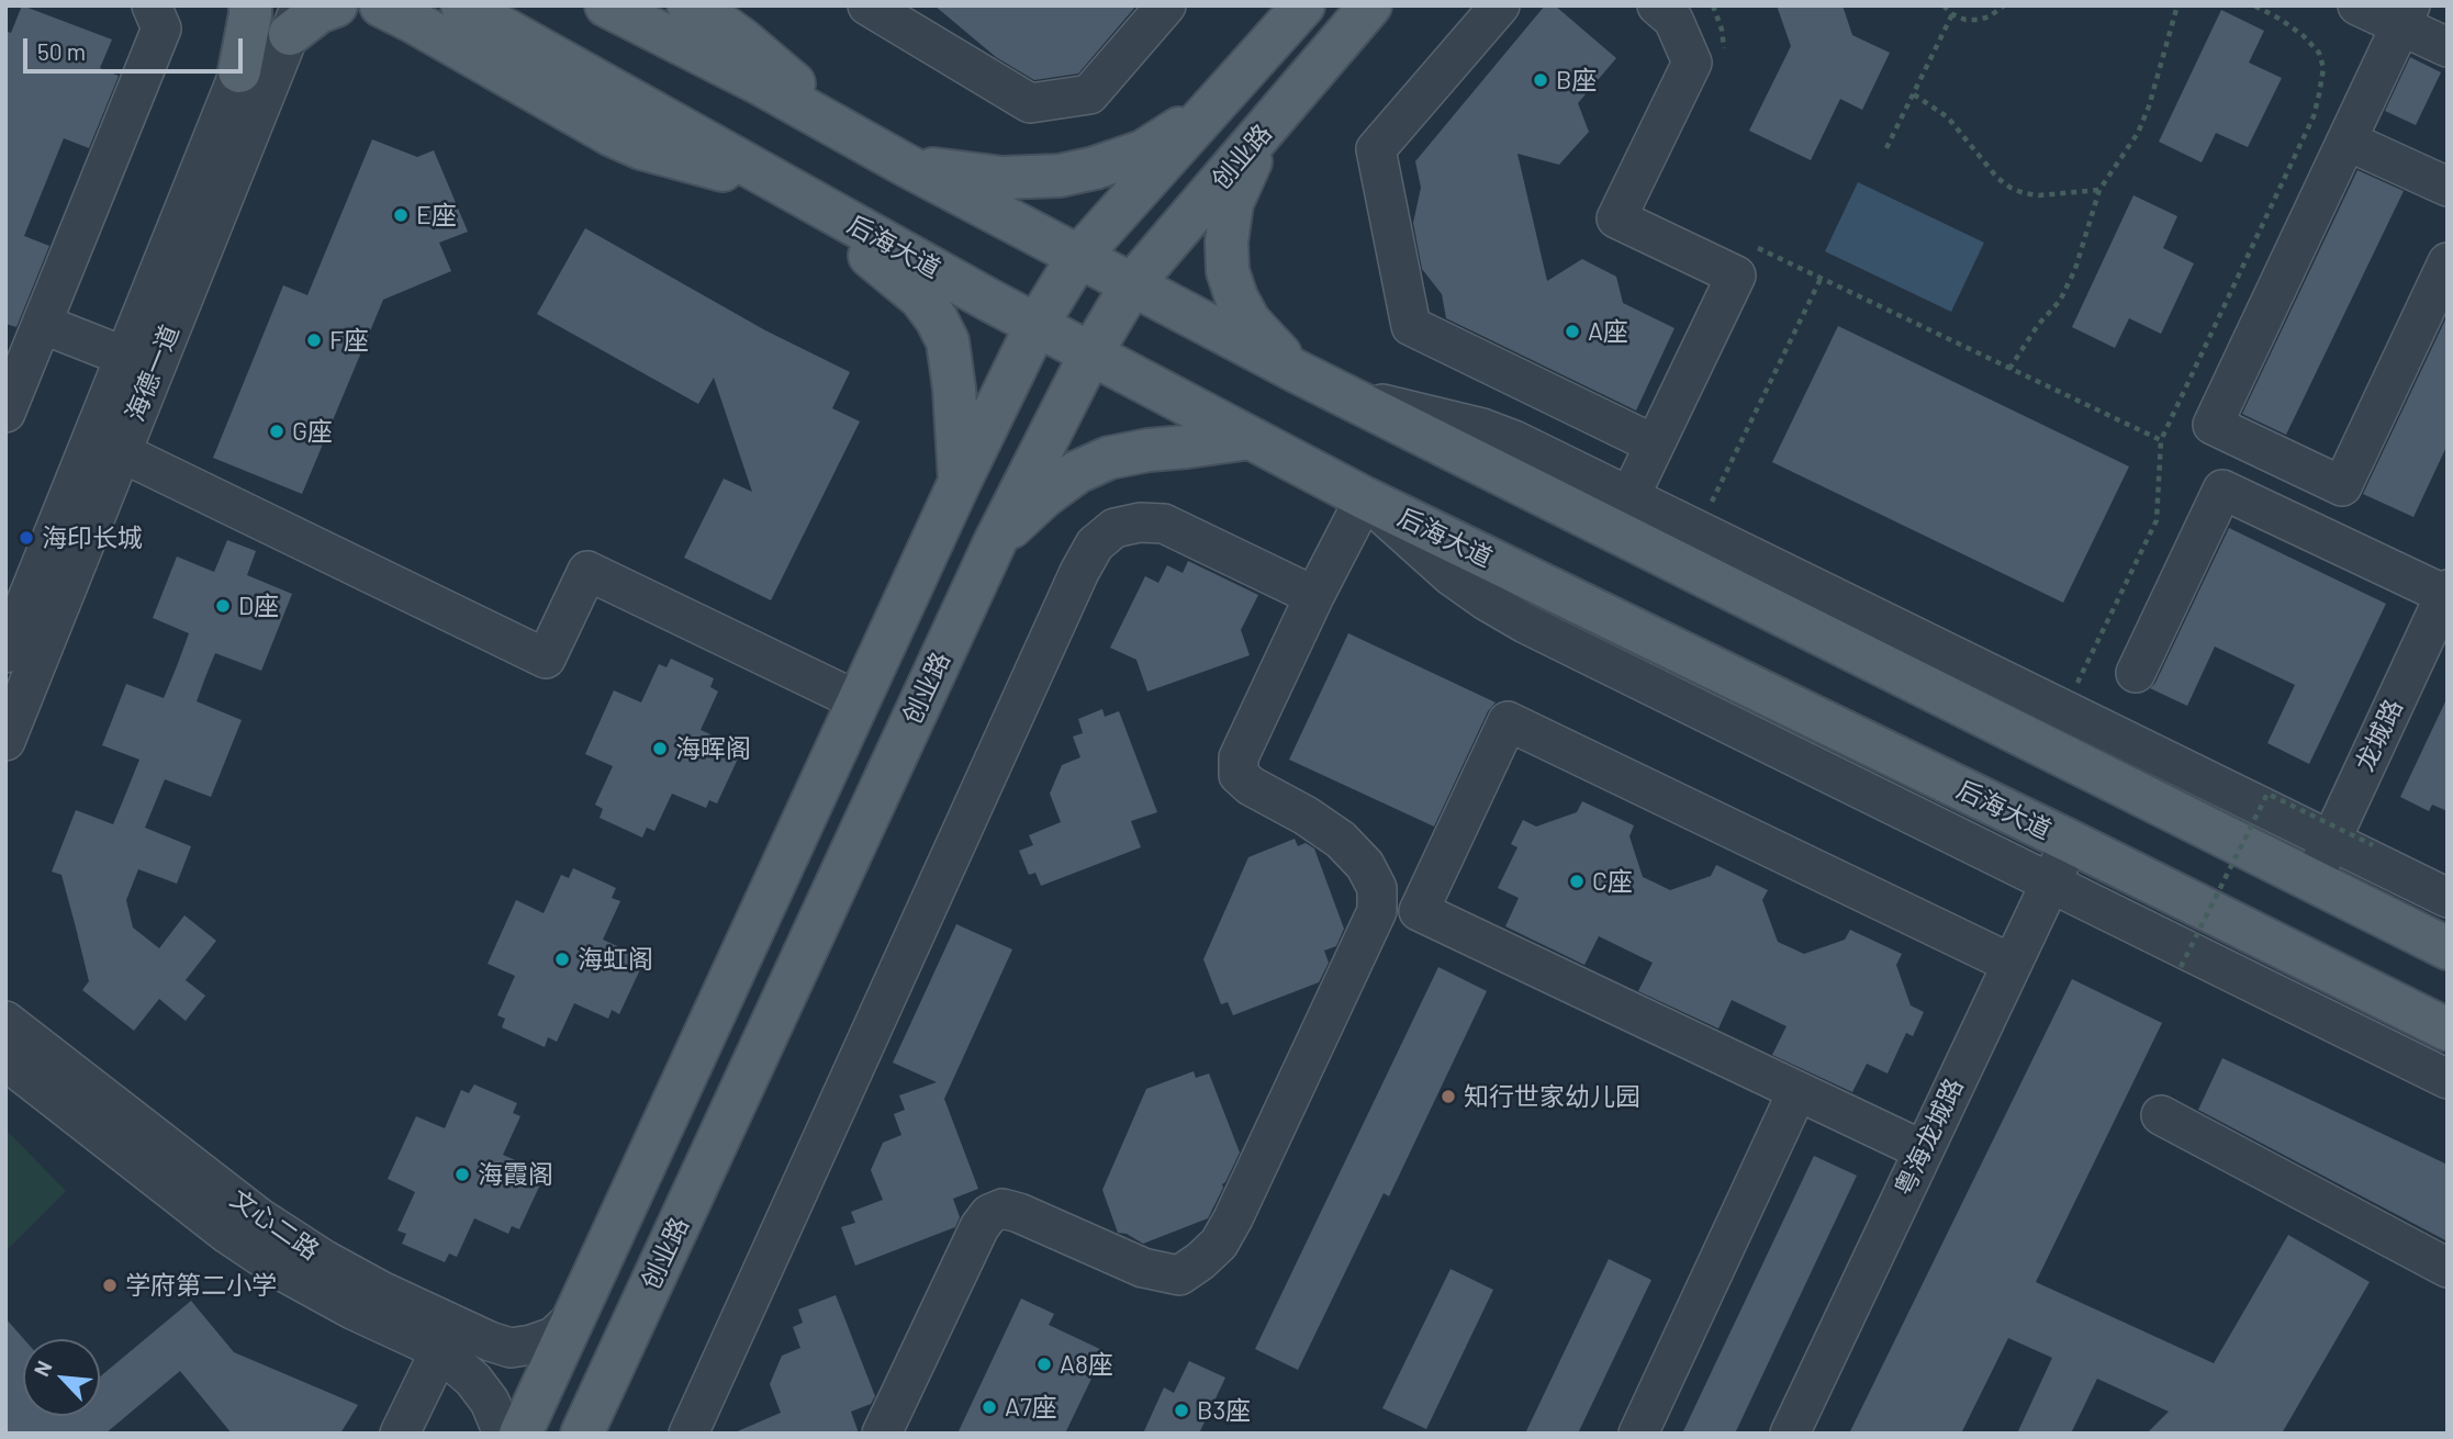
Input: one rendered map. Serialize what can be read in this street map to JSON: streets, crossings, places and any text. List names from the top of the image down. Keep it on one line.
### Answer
{"streets":{"main road":["创业路","后海大道"],"street":["海德一道","龙城路","粤海龙城路","文心二路"]},"crossings":[["创业路","后海大道"],["后海大道","粤海龙城路"]],"places":["B座","E座","A座","F座","G座","海印长城","D座","海晖阁","C座","海虹阁","知行世家幼儿园","海霞阁","学府第二小学","A8座","A7座","B3座"],"scale_bar":"50 m","north":"top left"}
